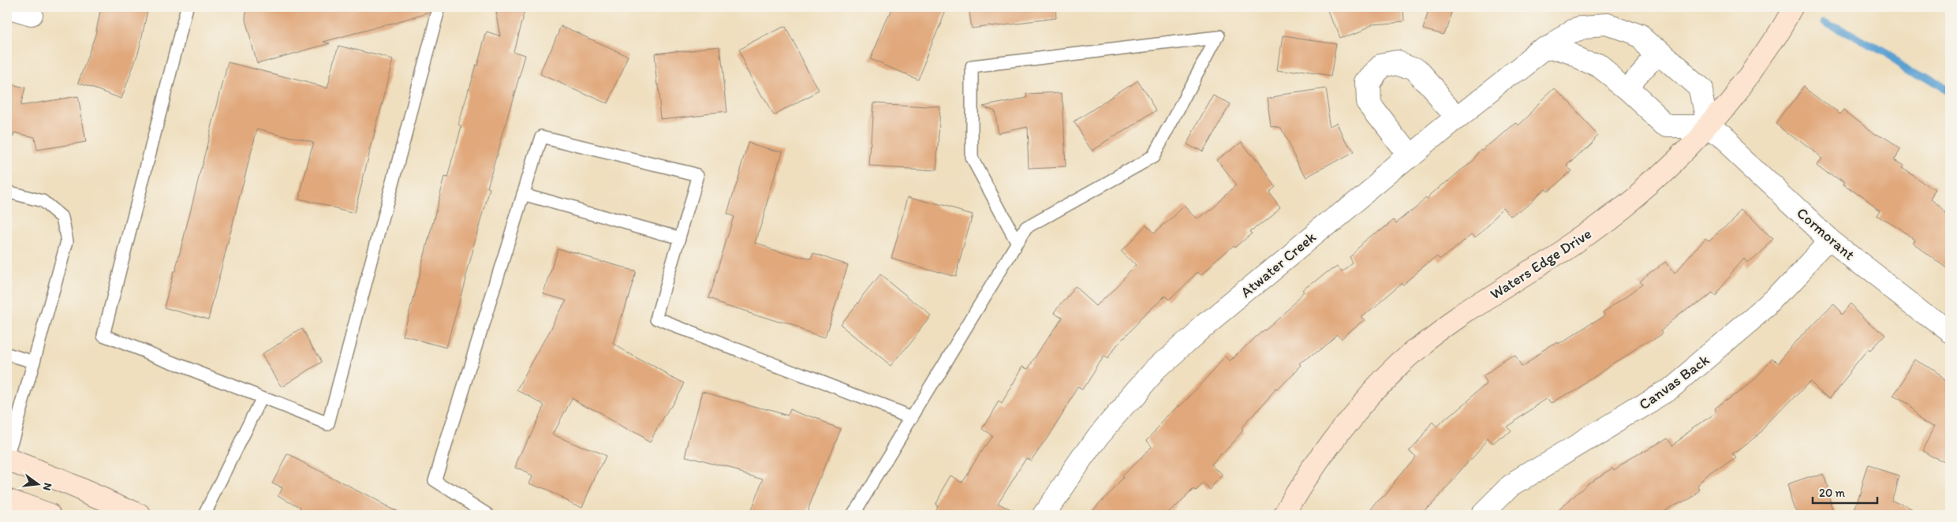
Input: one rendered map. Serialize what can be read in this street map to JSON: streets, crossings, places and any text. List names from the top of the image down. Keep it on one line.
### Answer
{"streets":{"street":["Cormorant","Waters Edge Drive","Atwater Creek","Canvas Back"]},"crossings":[["Cormorant","Waters Edge Drive"],["Cormorant","Atwater Creek"],["Cormorant","Canvas Back"],["Waters Edge Drive","Atwater Creek"]],"scale_bar":"20 m","north":"right"}
